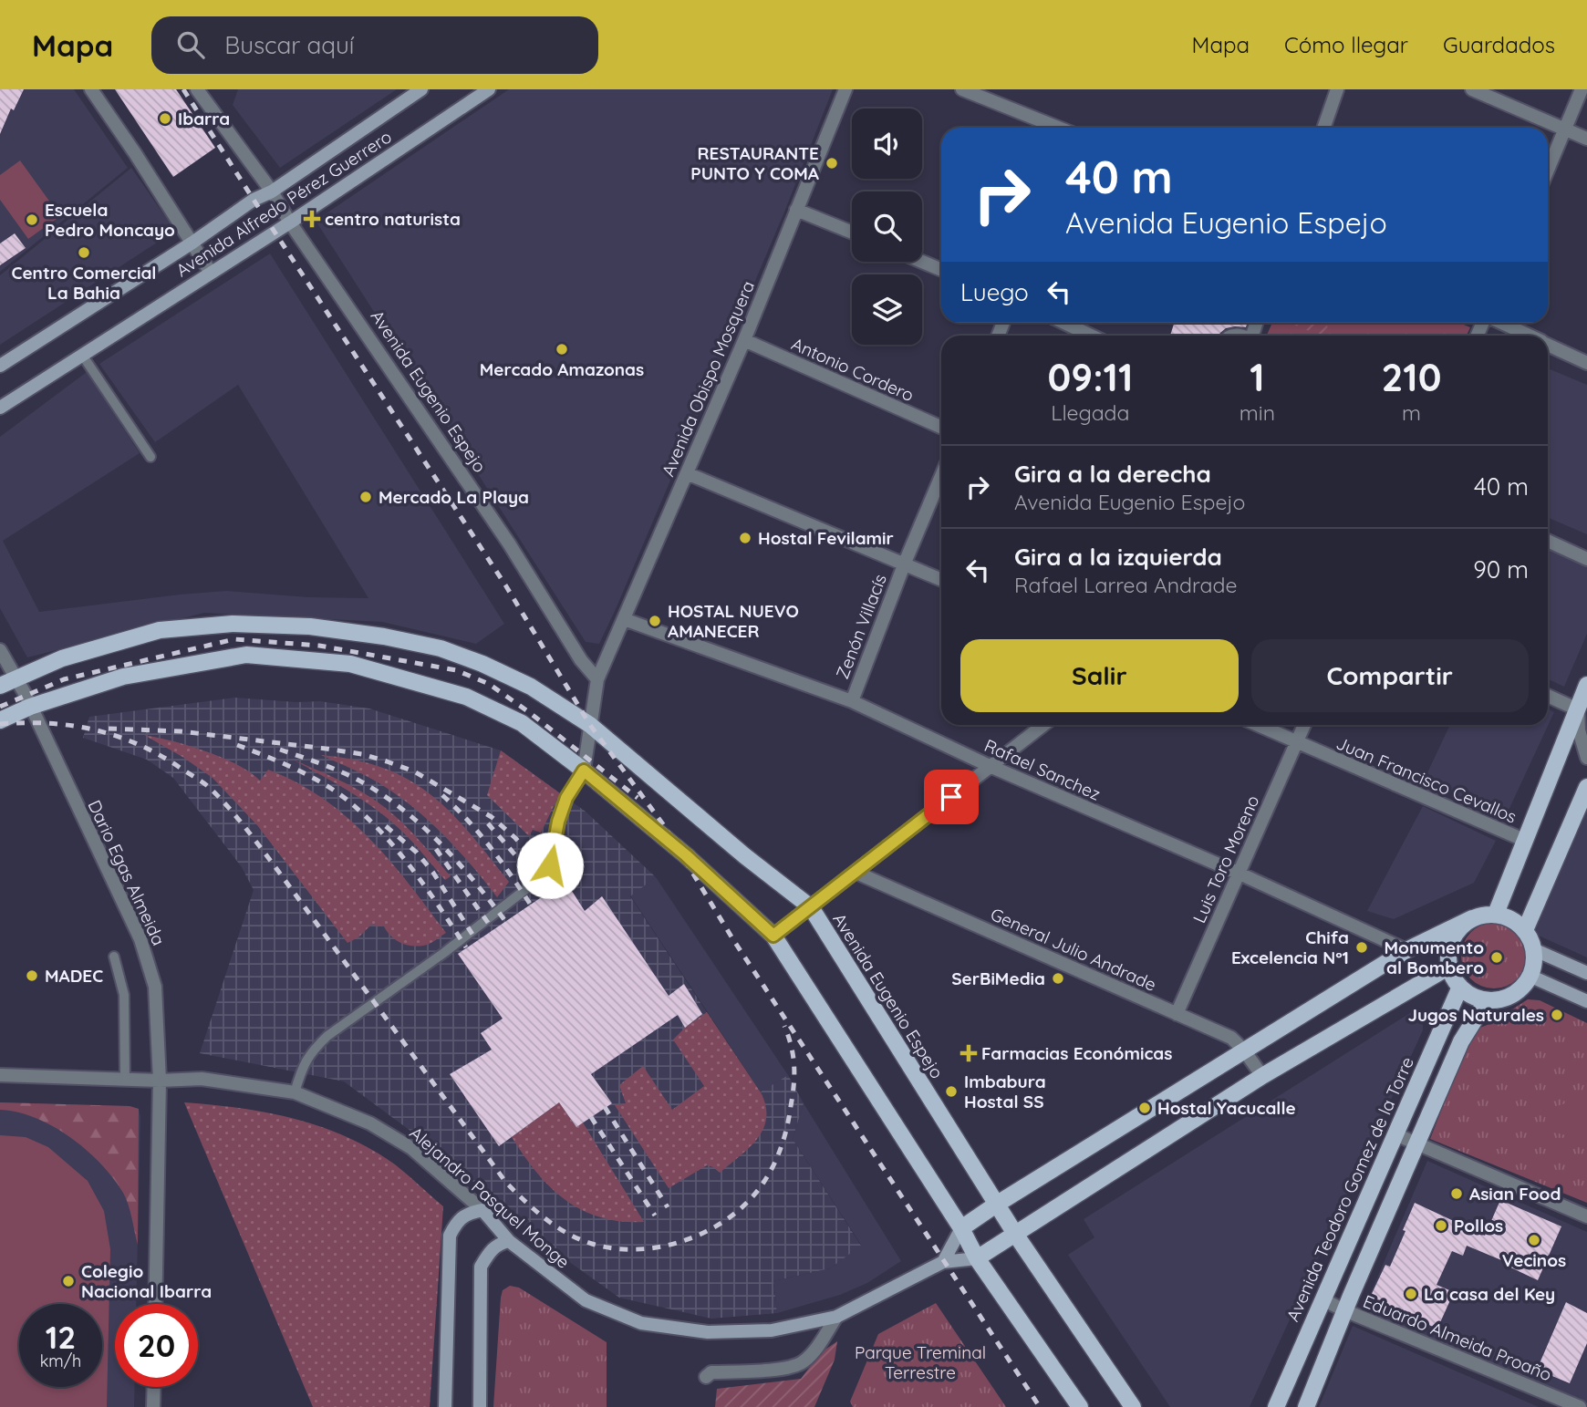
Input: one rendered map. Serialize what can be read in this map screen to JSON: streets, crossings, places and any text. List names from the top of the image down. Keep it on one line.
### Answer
{"streets":{"main road":["Avenida Eugenio Espejo","Avenida Teodoro Gomez de la Torre"],"street":["Avenida Alfredo Pérez Guerrero","Antonio Cordero","Avenida Obispo Mosquera","Zenón Villacís","Rafael Sanchez","Juan Francisco Cevallos","Luis Toro Moreno","Dario Egas Almeida","General Julio Andrade","Alejandro Pasquel Monge","Eduardo Almeida Proaño"]},"crossings":[["Avenida Alfredo Pérez Guerrero","Avenida Eugenio Espejo"],["Antonio Cordero","Avenida Obispo Mosquera"],["Avenida Obispo Mosquera","Avenida Eugenio Espejo"],["Avenida Obispo Mosquera","Rafael Sanchez"],["Avenida Eugenio Espejo","Dario Egas Almeida"],["Zenón Villacís","Rafael Sanchez"],["Rafael Sanchez","Luis Toro Moreno"],["Juan Francisco Cevallos","Luis Toro Moreno"],["Luis Toro Moreno","General Julio Andrade"],["Dario Egas Almeida","Alejandro Pasquel Monge"],["Avenida Teodoro Gomez de la Torre","Eduardo Almeida Proaño"]],"parks":["Parque Treminal Terrestre"],"places":{"other":["Ibarra","RESTAURANTE PUNTO Y COMA","Escuela Pedro Moncayo","Centro Comercial La Bahia","Mercado Amazonas","Mercado La Playa","Hostal Fevilamir","HOSTAL NUEVO AMANECER","Chifa Excelencia N°1","Monumento al Bombero","MADEC","SerBiMedia","Jugos Naturales","Imbabura Hostal SS","Hostal Yacucalle","Asian Food","Pollos","Vecinos","Colegio Nacional Ibarra","La casa del Key"],"health":["centro naturista","Farmacias Económicas"]},"page":{"header":"Mapa","search":"Buscar aquí","nav":["Mapa","Cómo llegar","Guardados"],"turn":["40 m","Avenida Eugenio Espejo"],"then":"Luego","eta":["09:11","Llegada","1","min","210","m"],"list":[{"name":"Gira a la derecha","note":"Avenida Eugenio Espejo","value":"40 m"},{"name":"Gira a la izquierda","note":"Rafael Larrea Andrade","value":"90 m"}],"buttons":["Salir","Compartir"],"speed":"12 km/h","limit":"20"}}
